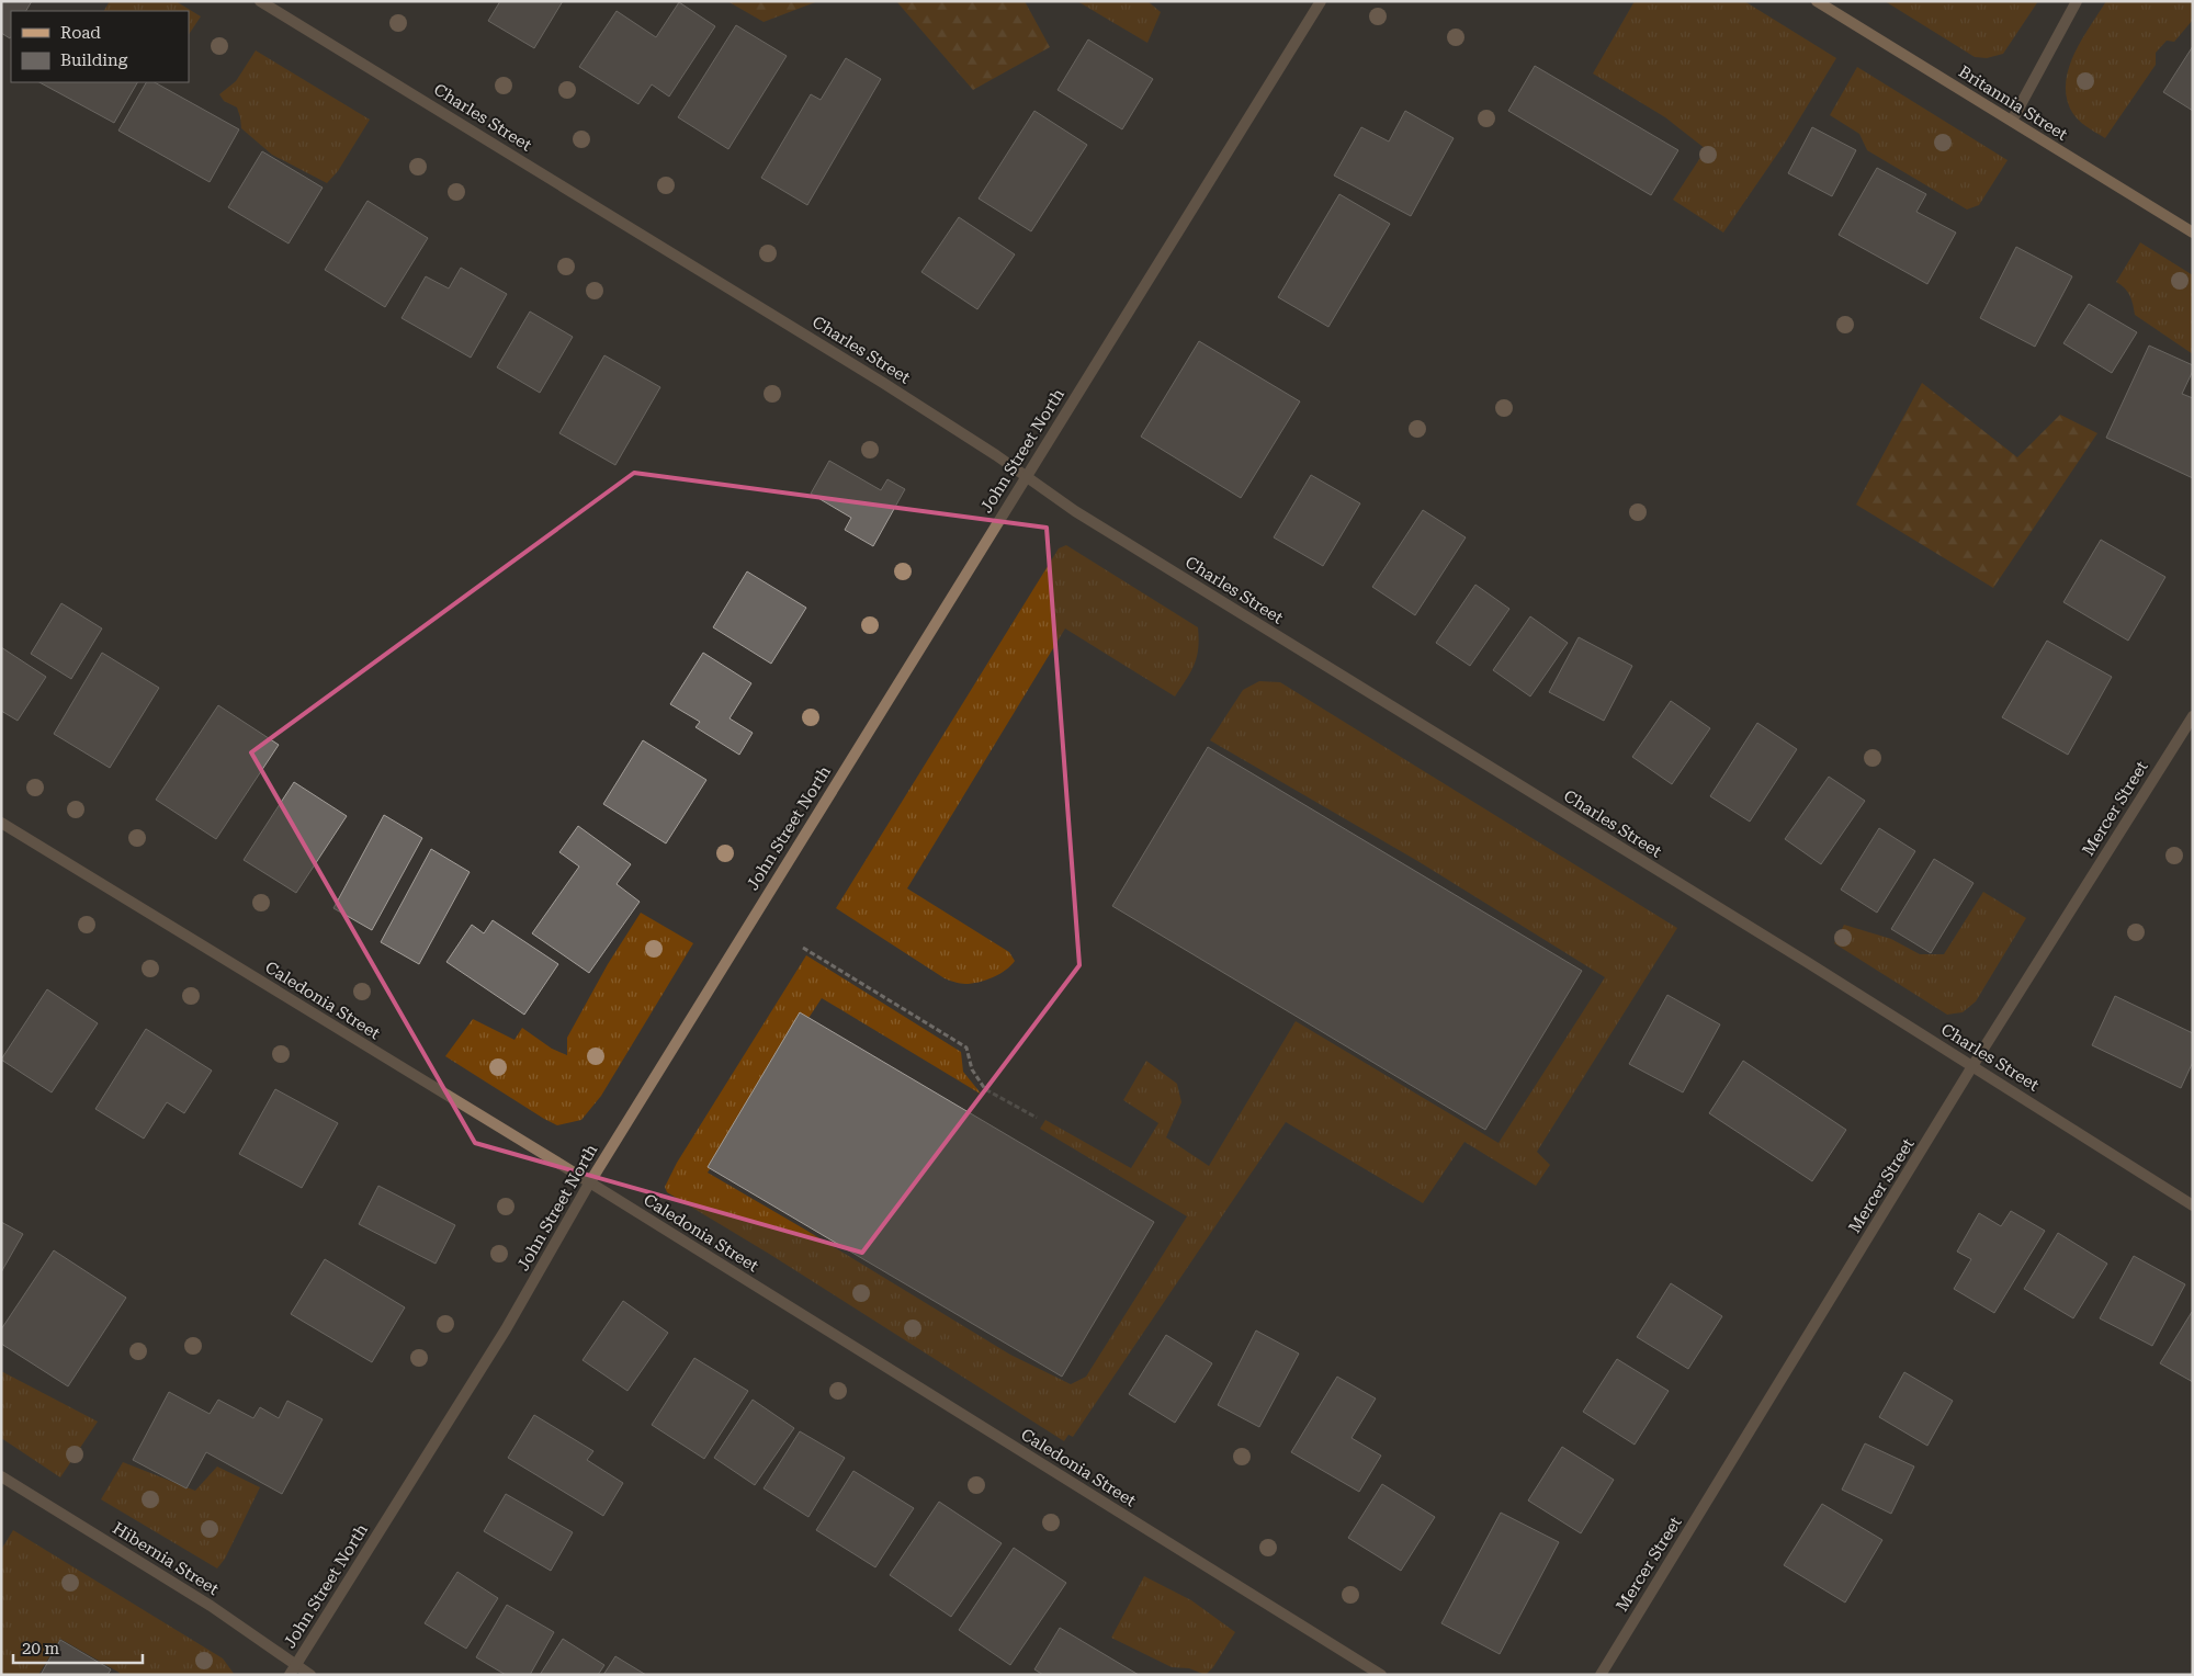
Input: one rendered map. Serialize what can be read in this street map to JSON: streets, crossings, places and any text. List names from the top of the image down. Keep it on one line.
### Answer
{"streets":{"street":["Britannia Street","Charles Street","John Street North","Mercer Street","Caledonia Street","Hibernia Street"]},"crossings":[["Charles Street","John Street North"],["Charles Street","Mercer Street"],["John Street North","Caledonia Street"],["John Street North","Hibernia Street"]],"legend":["Road","Building"],"scale_bar":"20 m"}
